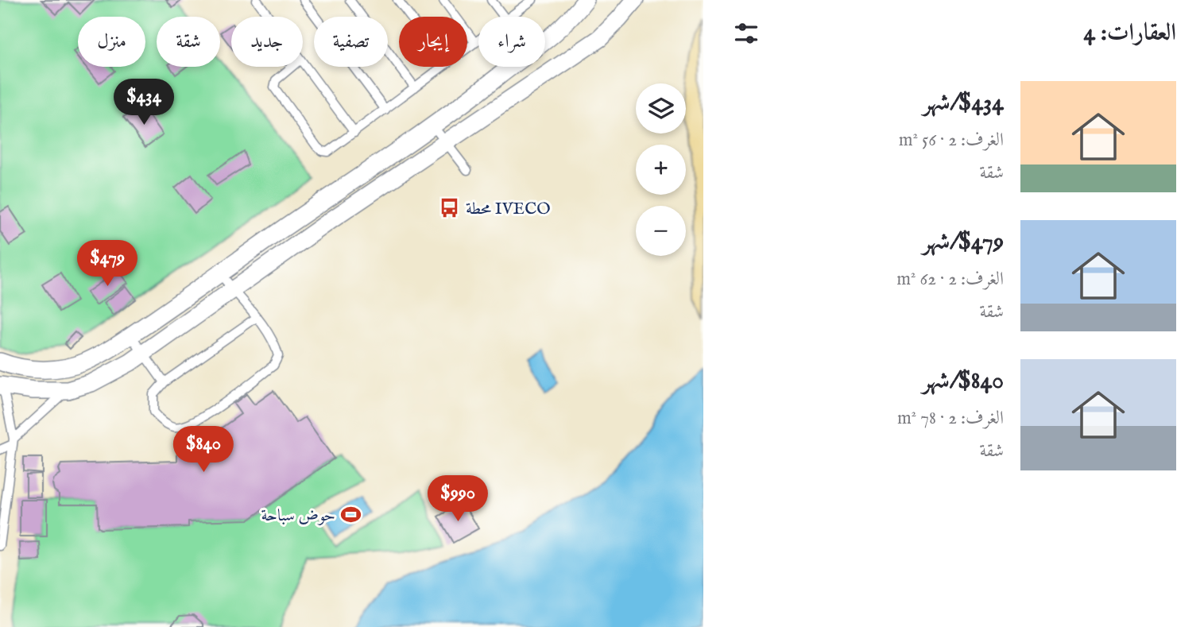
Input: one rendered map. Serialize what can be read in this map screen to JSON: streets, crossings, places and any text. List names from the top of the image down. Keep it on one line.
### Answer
{"places":{"bus stop":["محطة IVECO"],"sports":["حوض سباحة"]},"page":{"heading":"العقارات: 4","chip":["شراء","إيجار","تصفية","جديد","شقة","منزل"],"list":[{"name":"$434/شهر","note":"الغرف: 2 · 56 m² · شقة"},{"name":"$479/شهر","note":"الغرف: 2 · 62 m² · شقة"},{"name":"$840/شهر","note":"الغرف: 2 · 78 m² · شقة"}],"price":["$434","$479","$840","$990"],"map_buttons":["+","−"]}}
